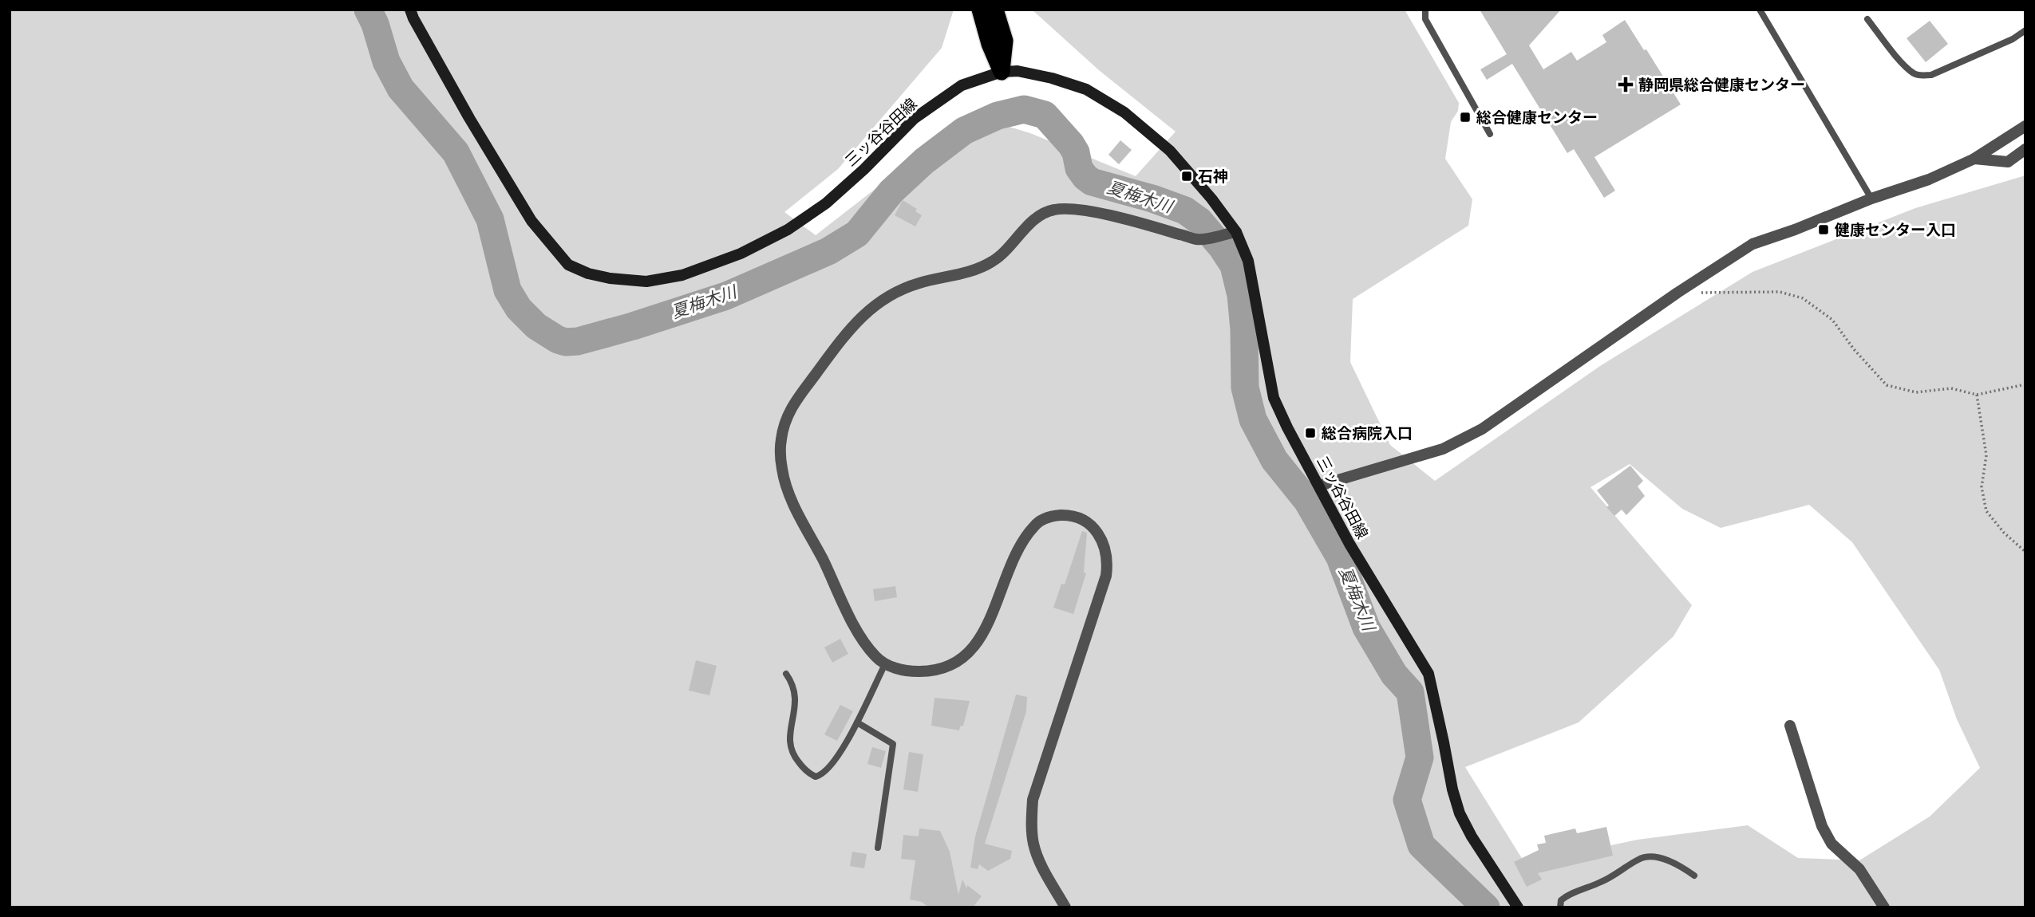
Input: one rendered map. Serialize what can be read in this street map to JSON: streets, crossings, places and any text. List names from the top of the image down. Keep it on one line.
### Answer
{"streets":{"main road":["三ッ谷谷田線"]},"water":["夏梅木川"],"places":{"health":["静岡県総合健康センター"],"transit":["総合健康センター","石神","健康センター入口","総合病院入口"]}}
